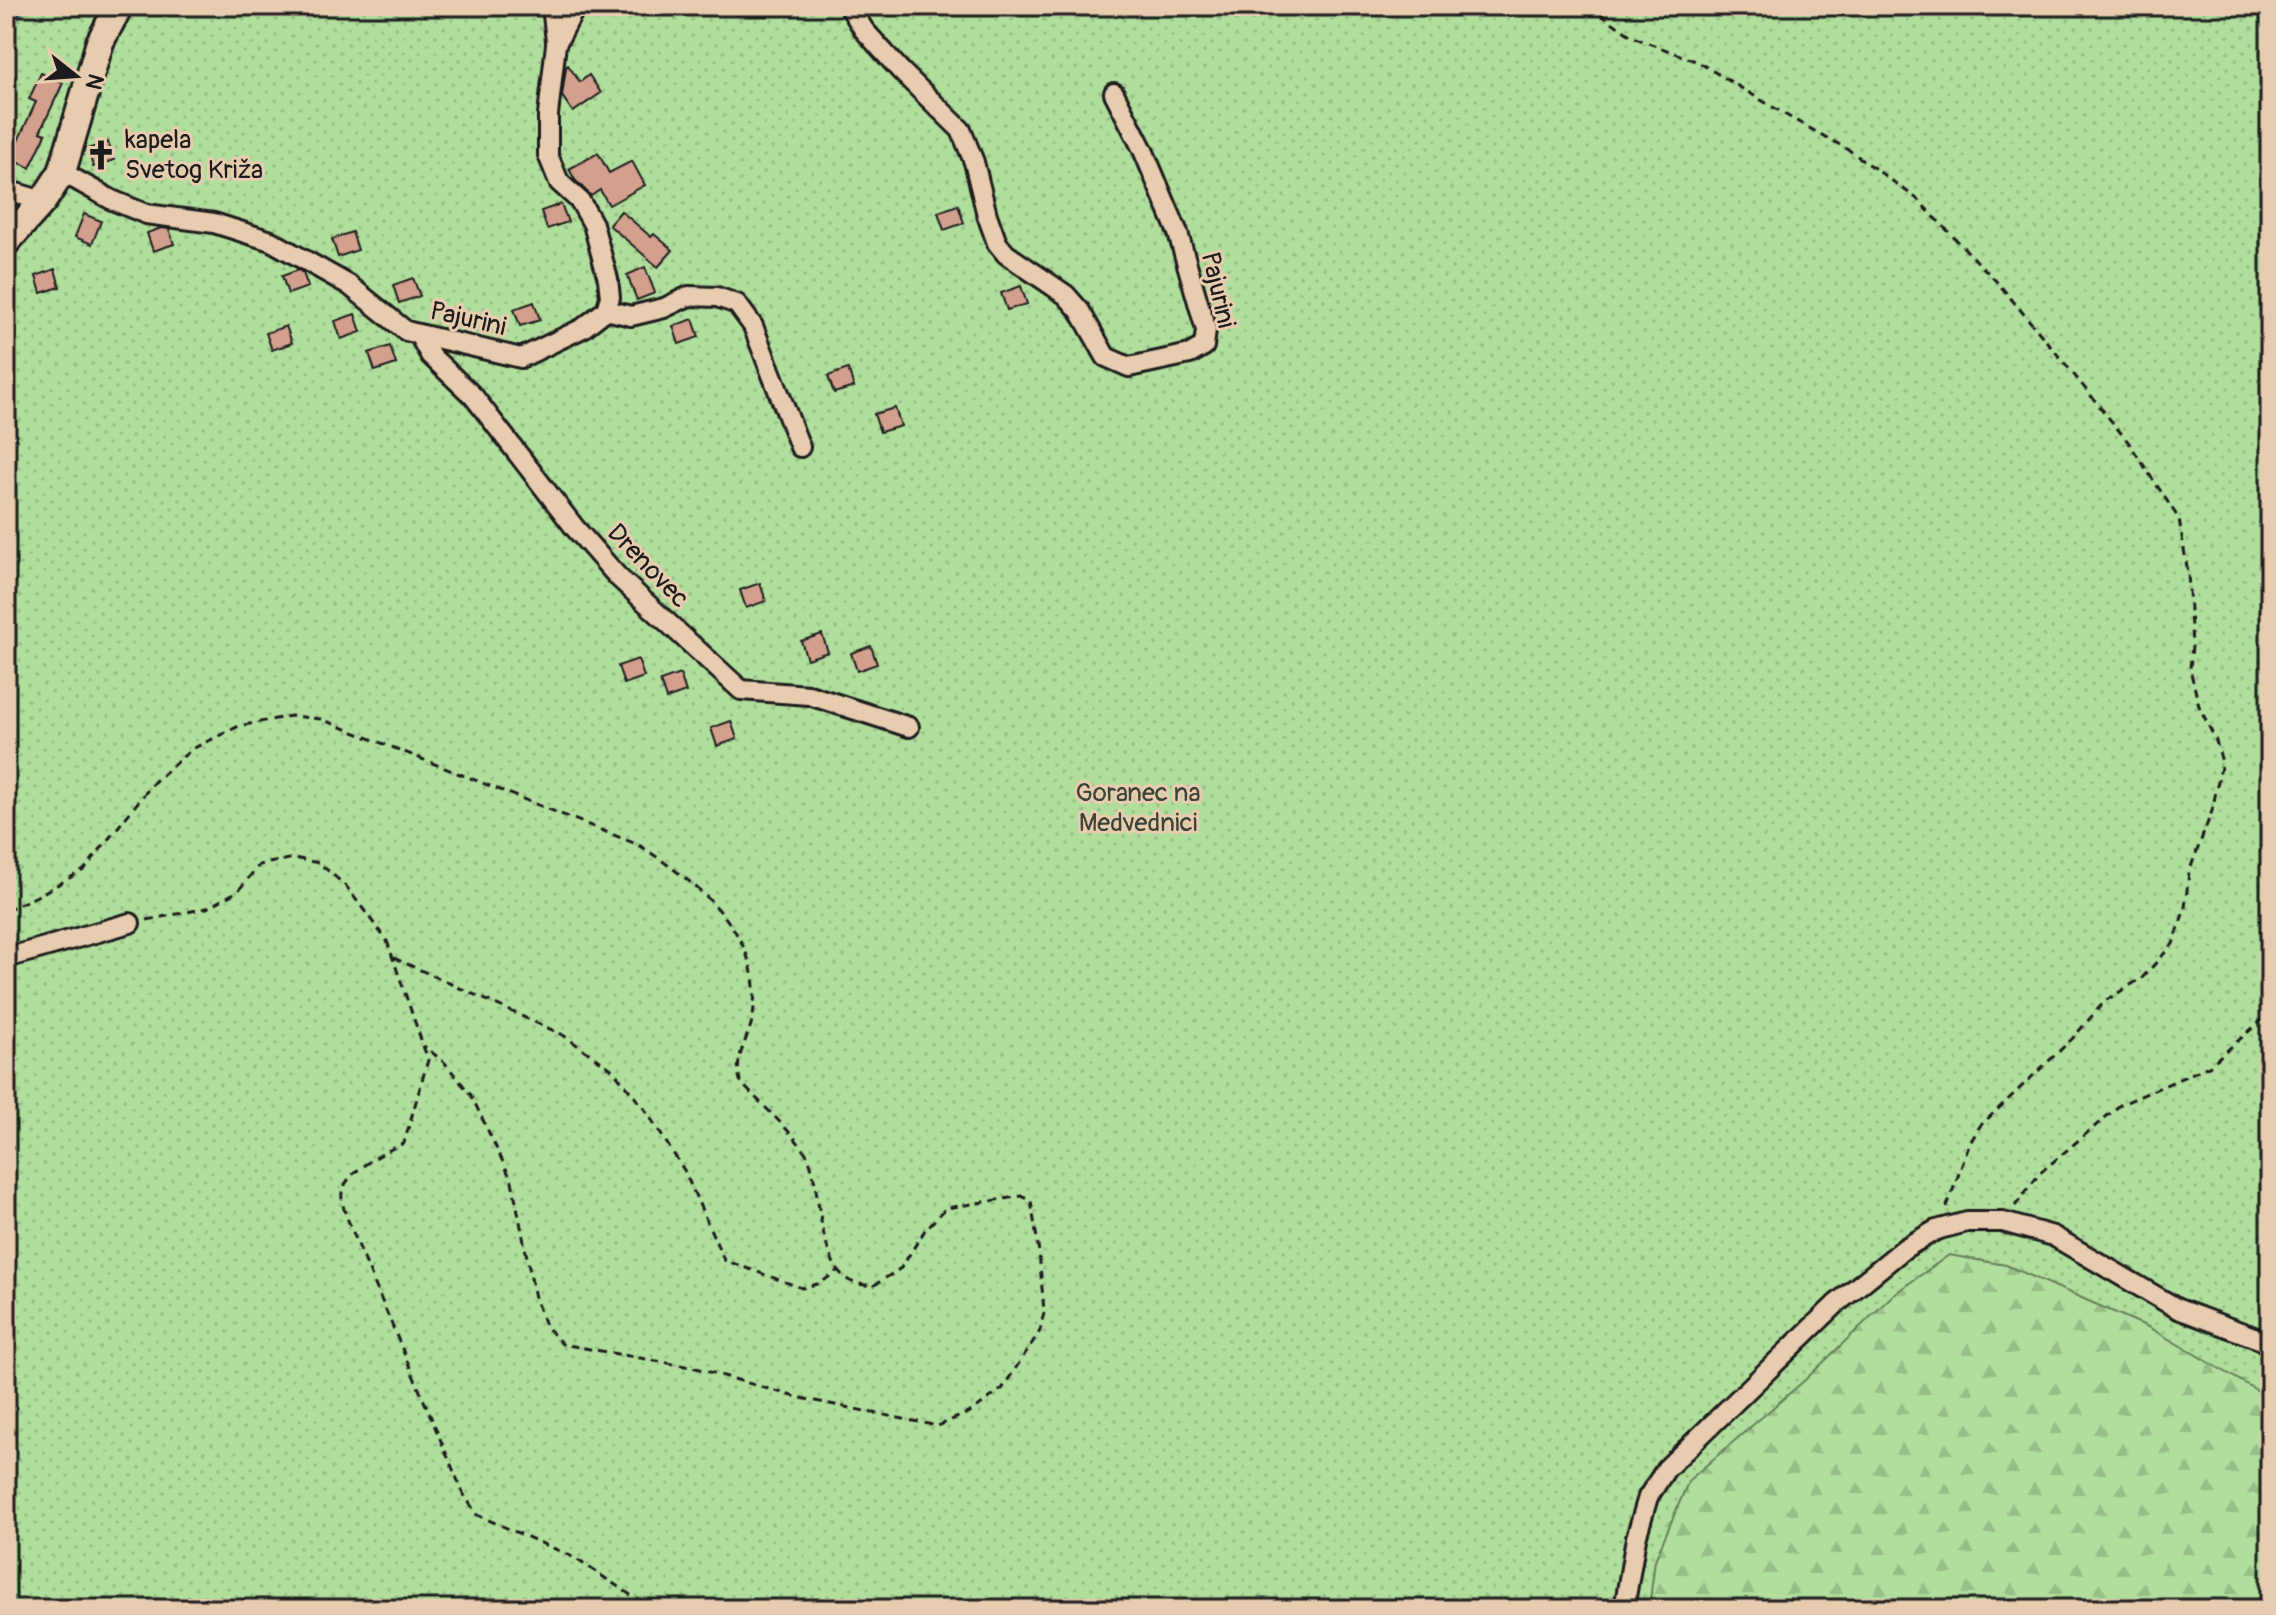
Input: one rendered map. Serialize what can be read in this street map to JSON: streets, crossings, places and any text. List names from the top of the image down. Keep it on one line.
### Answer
{"streets":{"street":["Pajurini","Drenovec"]},"crossings":[["Pajurini","Drenovec"]],"parks":["Goranec na Medvednici"],"places":{"church":["kapela Svetog Križa"]},"north":"right"}
